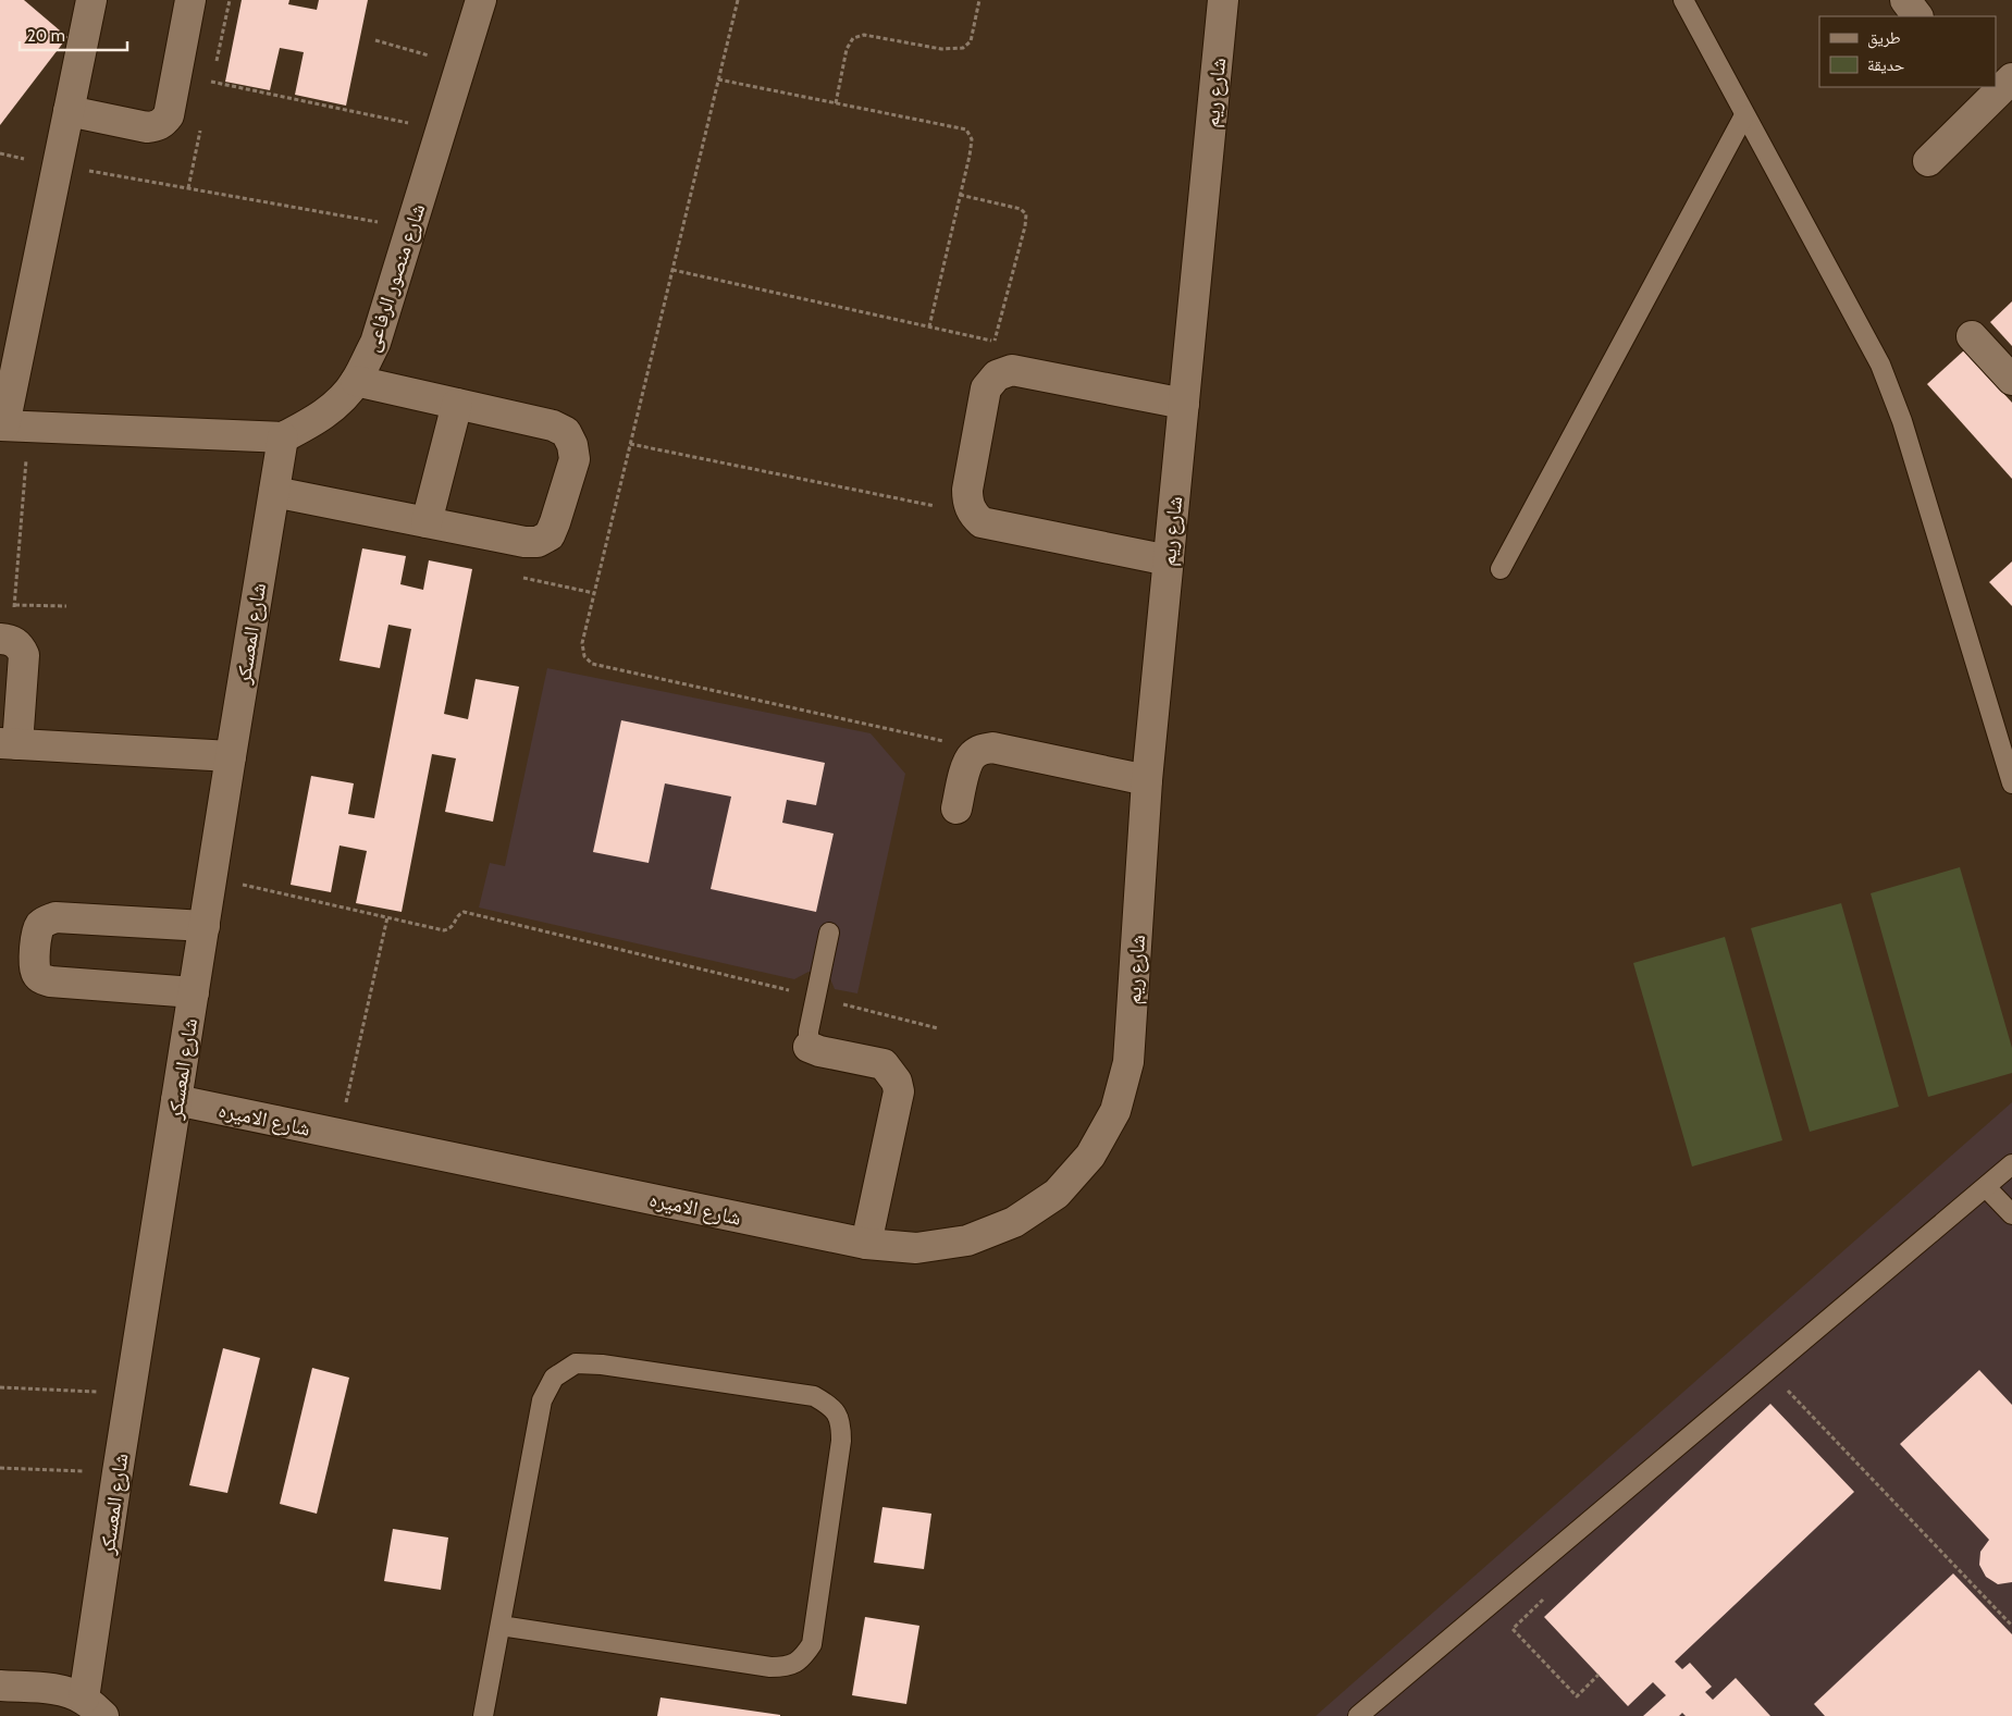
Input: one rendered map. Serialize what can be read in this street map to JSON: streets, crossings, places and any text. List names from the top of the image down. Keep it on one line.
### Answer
{"streets":{"street":["شارع ريم","شارع منصور الرفاعى","شارع المعسكر","شارع الاميره"]},"crossings":[["شارع ريم","شارع الاميره"],["شارع منصور الرفاعى","شارع المعسكر"],["شارع المعسكر","شارع الاميره"]],"legend":["طريق","حديقة"],"scale_bar":"20 m"}
